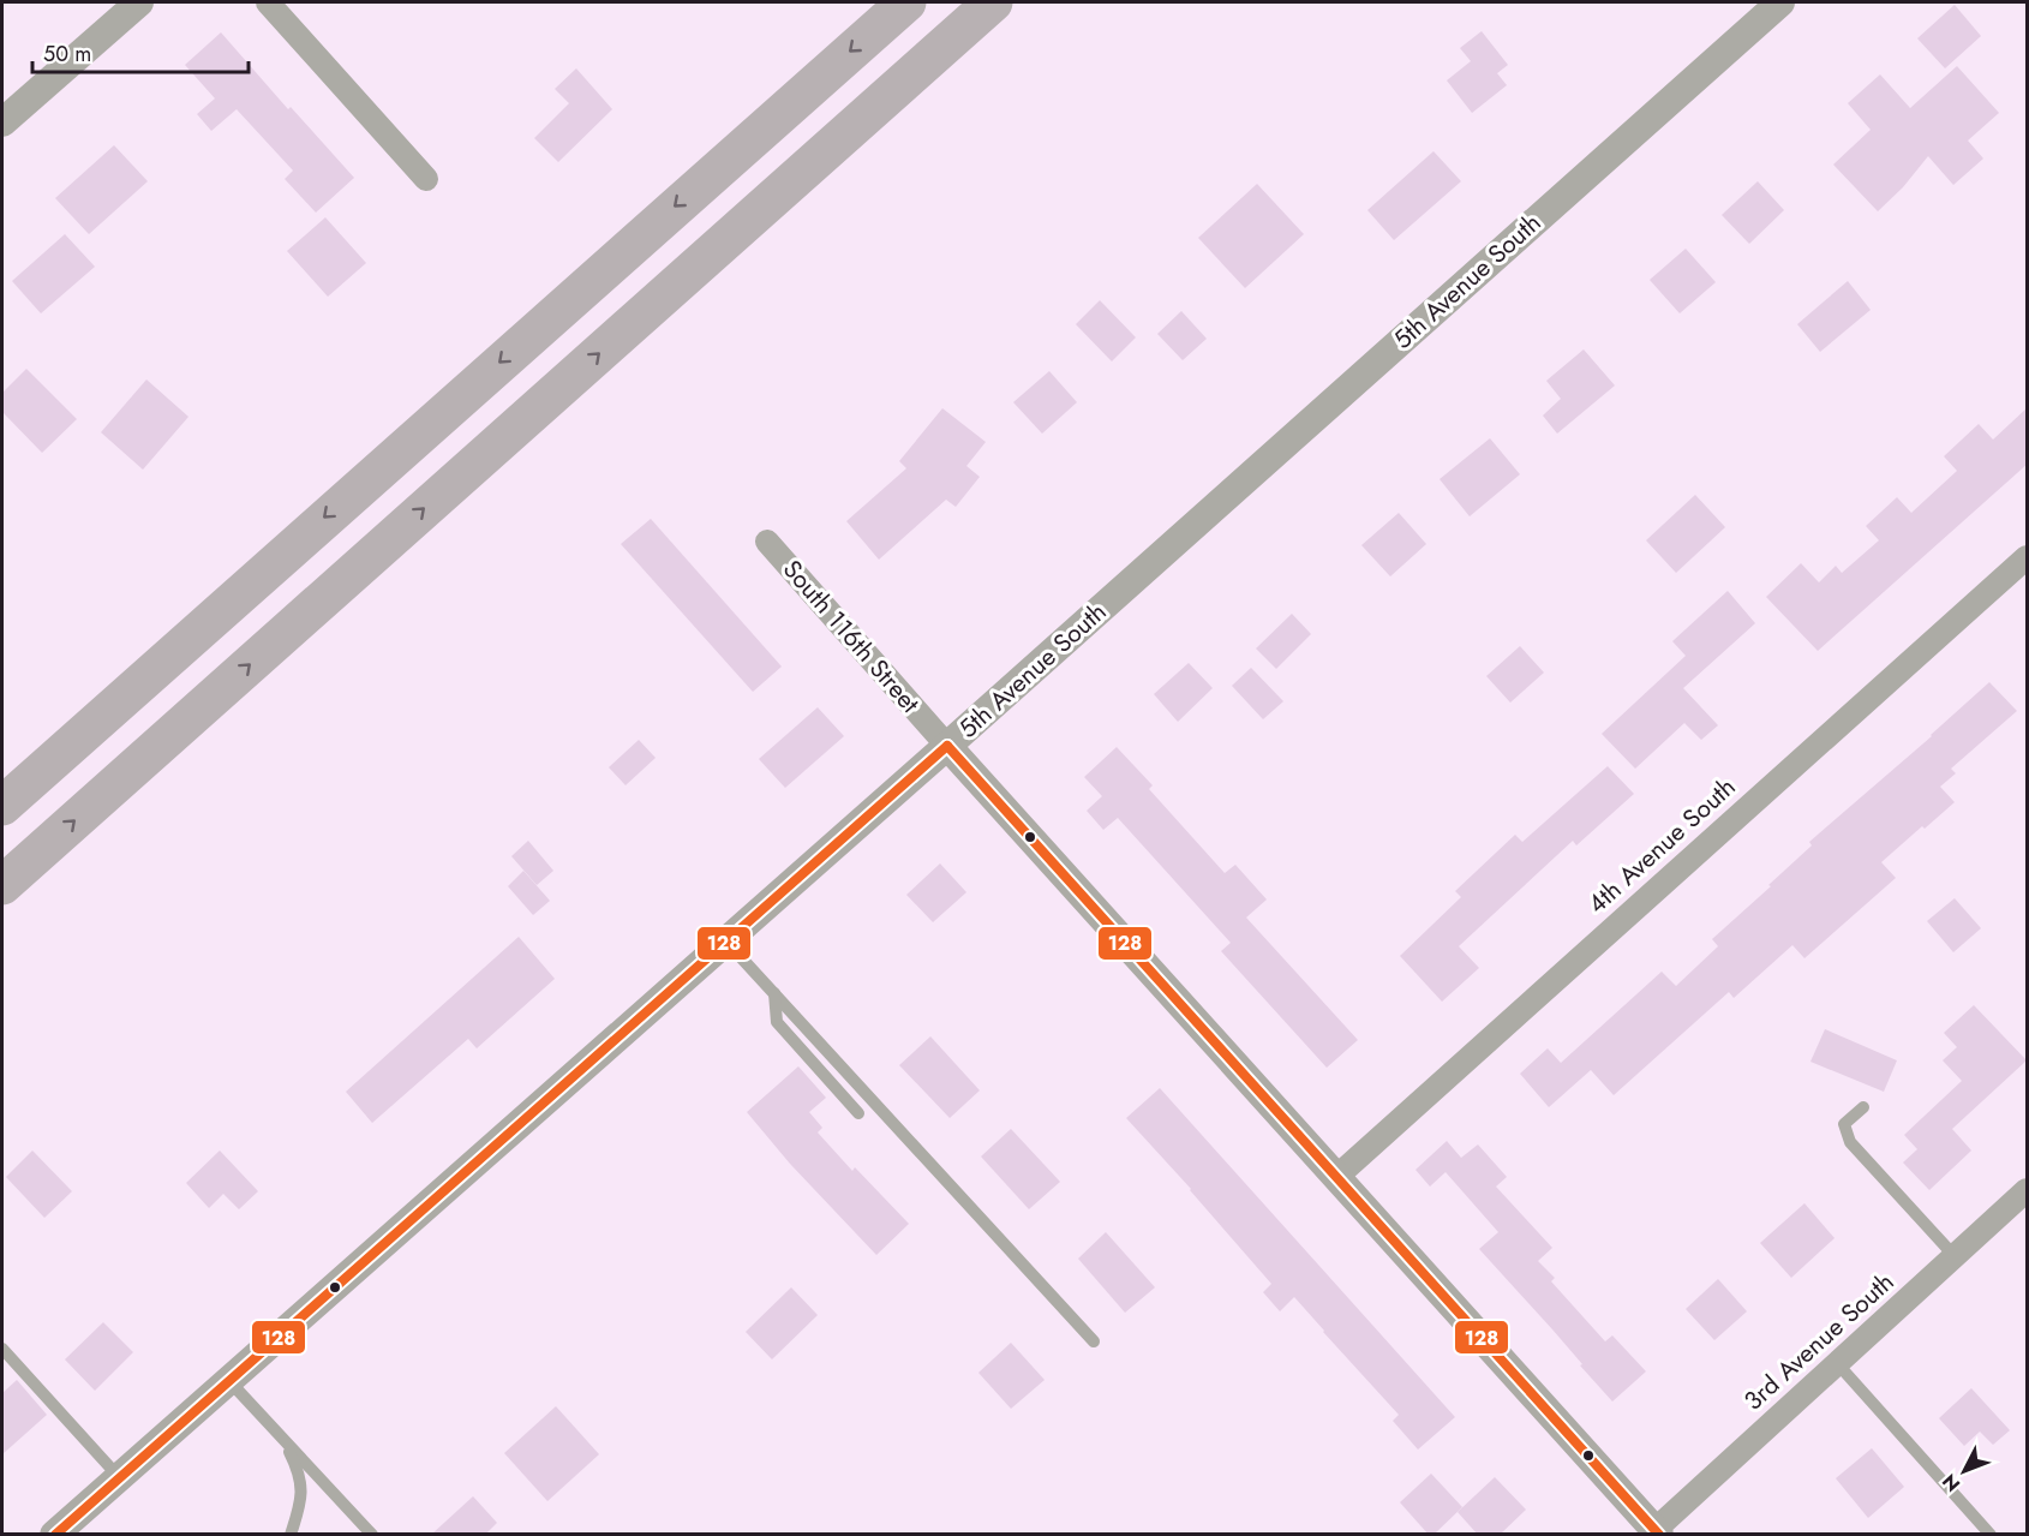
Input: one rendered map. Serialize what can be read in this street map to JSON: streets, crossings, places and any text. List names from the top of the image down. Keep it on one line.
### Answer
{"streets":{"street":["5th Avenue South","South 116th Street","4th Avenue South","3rd Avenue South"]},"crossings":[["5th Avenue South","South 116th Street"],["South 116th Street","4th Avenue South"],["South 116th Street","3rd Avenue South"]],"lines":["transit line 128"],"scale_bar":"50 m","north":"bottom left"}
